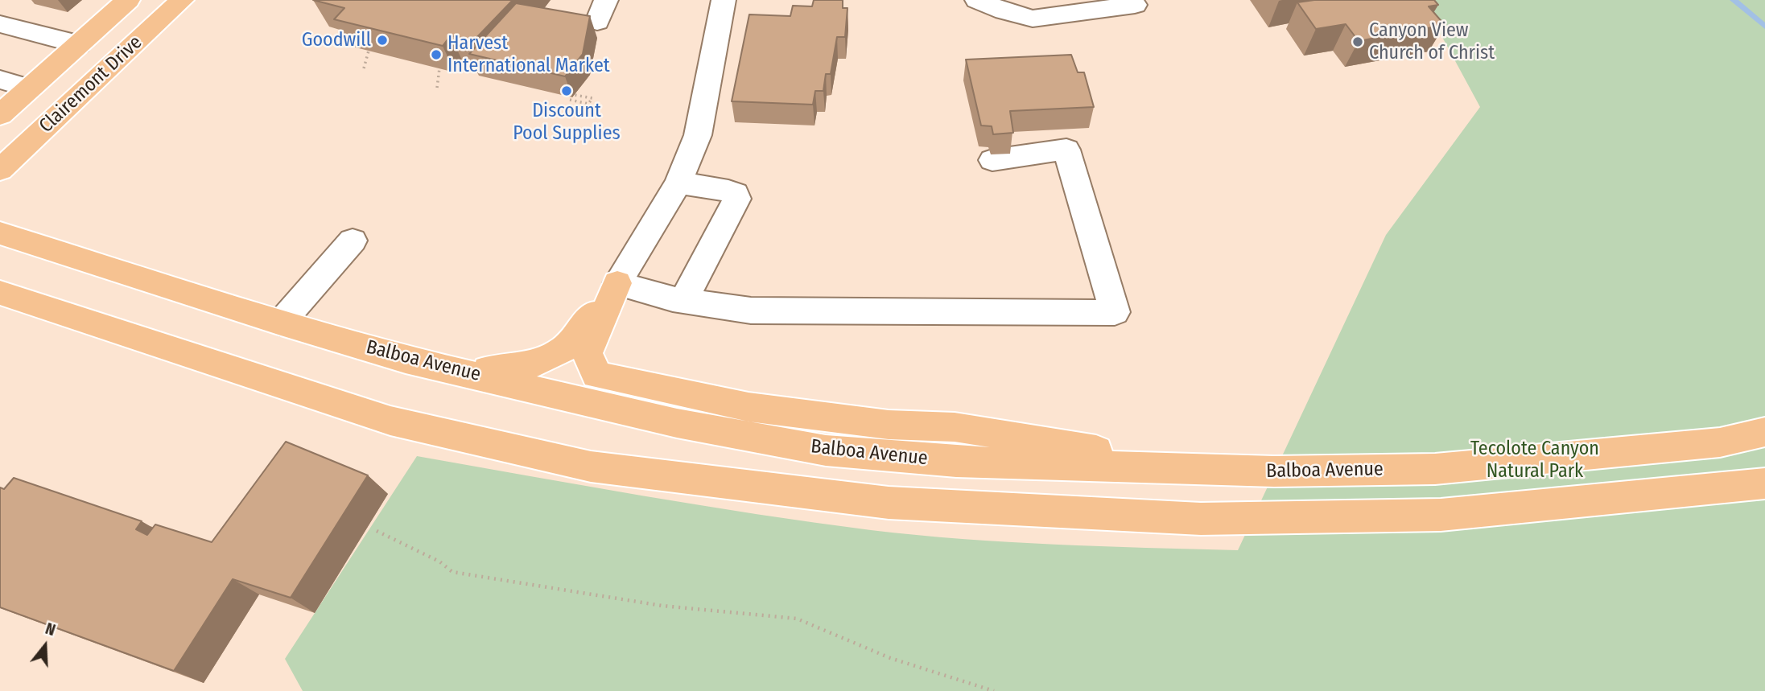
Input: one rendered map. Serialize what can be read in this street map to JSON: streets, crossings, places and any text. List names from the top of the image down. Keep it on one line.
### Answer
{"streets":{"main road":["Clairemont Drive","Balboa Avenue"]},"parks":["Tecolote Canyon Natural Park"],"places":["Goodwill","Canyon View Church of Christ","Harvest International Market","Discount Pool Supplies"],"north":"top"}
